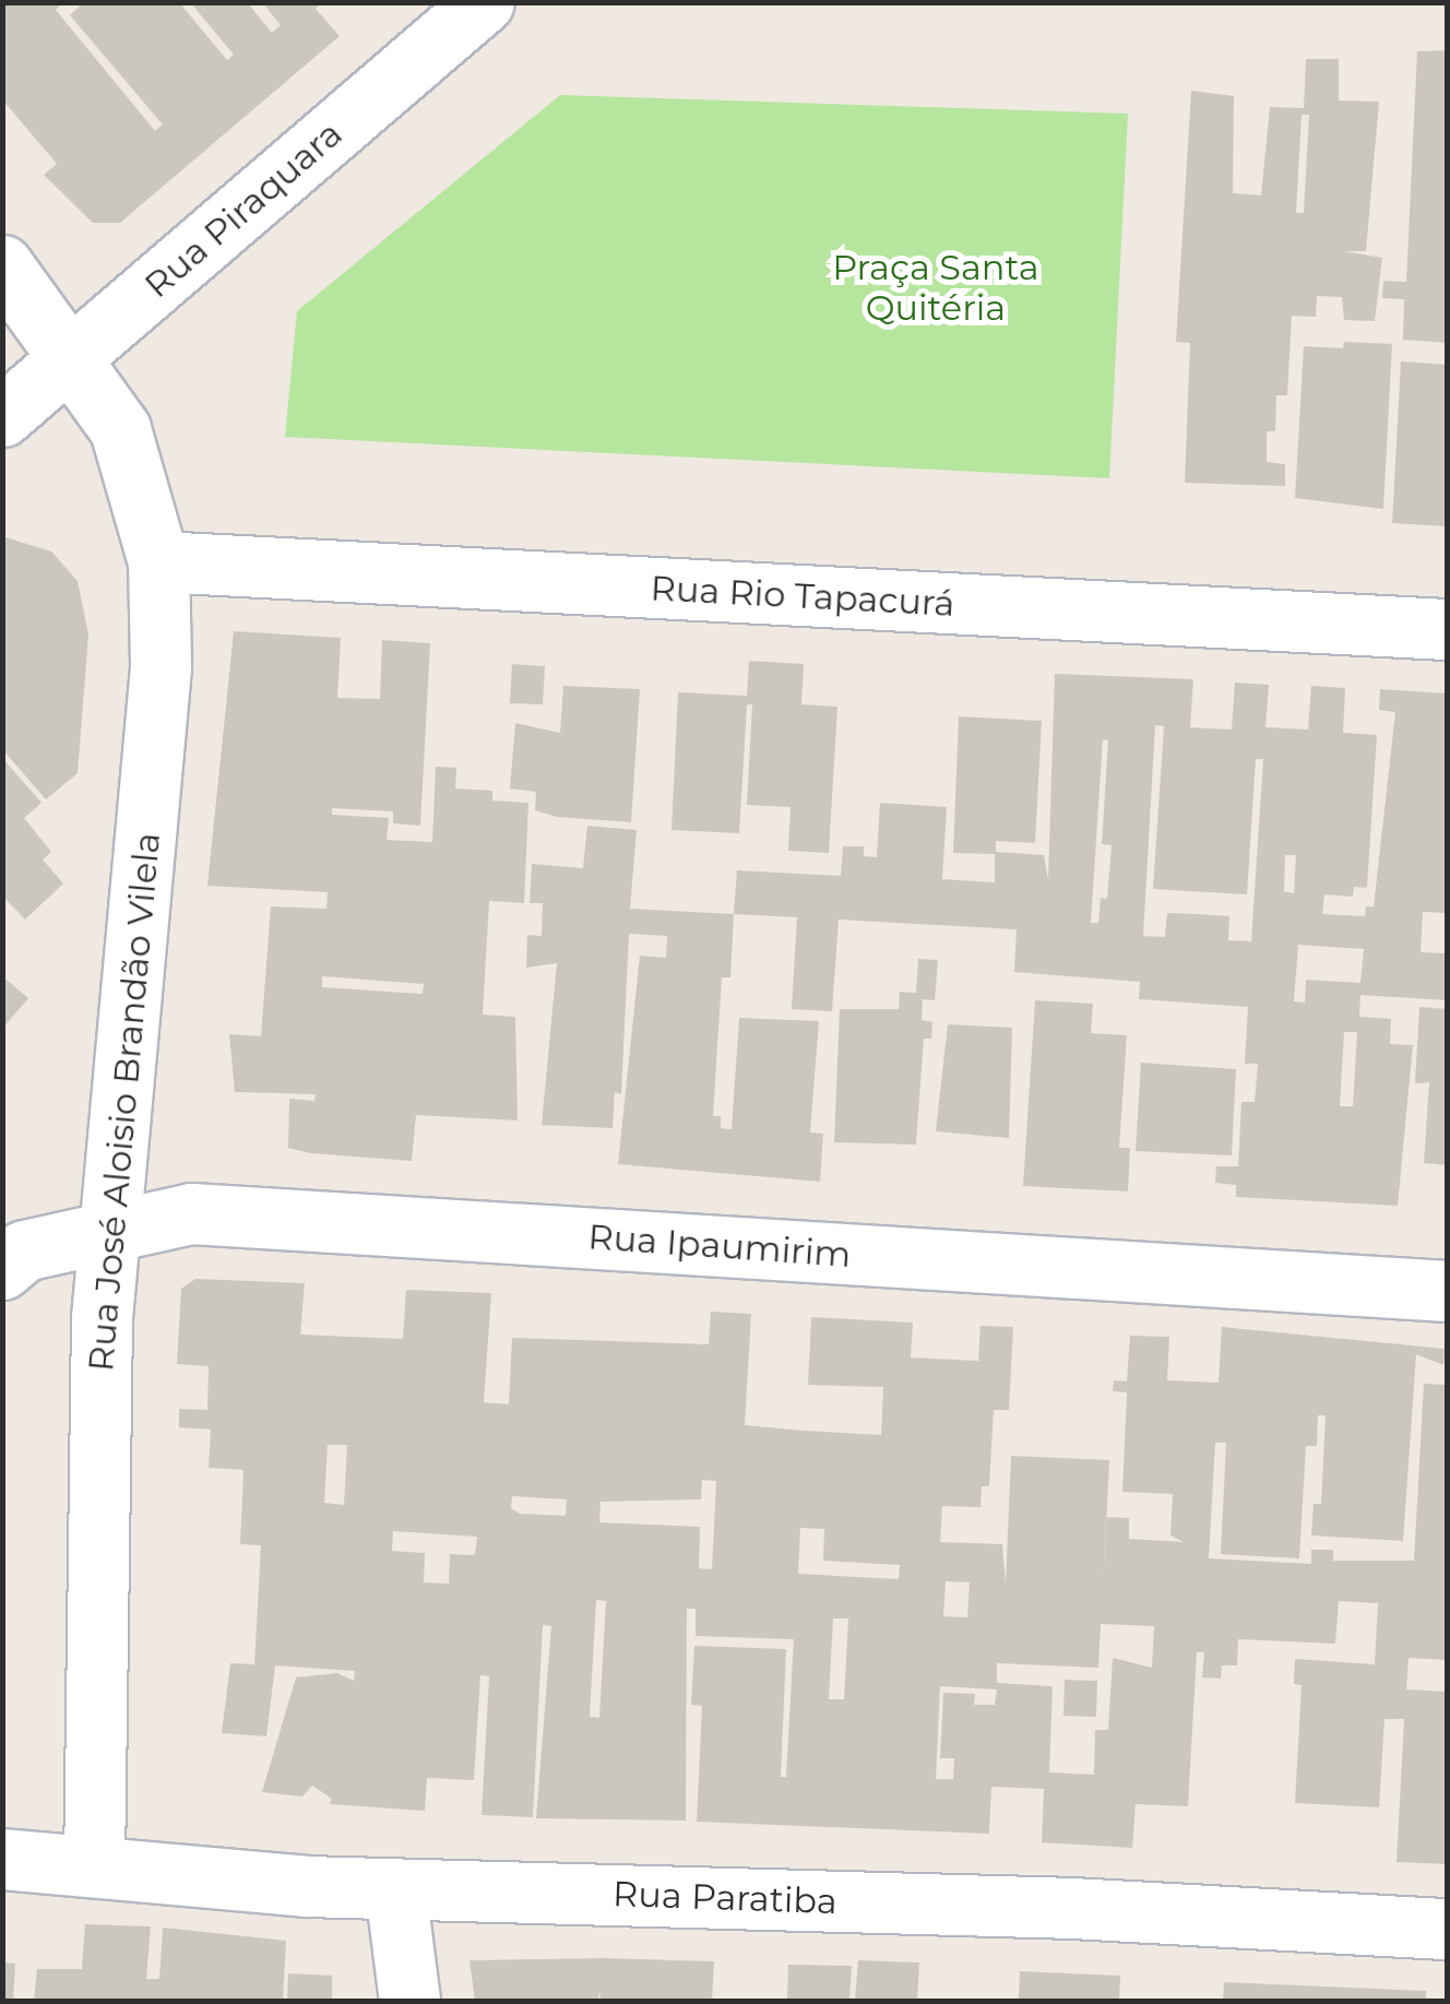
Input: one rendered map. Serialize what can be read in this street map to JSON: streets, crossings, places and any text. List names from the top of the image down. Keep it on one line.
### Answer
{"streets":{"street":["Rua Piraquara","Rua Rio Tapacurá","Rua José Aloisio Brandão Vilela","Rua Ipaumirim","Rua Paratiba"]},"crossings":[["Rua Piraquara","Rua José Aloisio Brandão Vilela"],["Rua Rio Tapacurá","Rua José Aloisio Brandão Vilela"],["Rua José Aloisio Brandão Vilela","Rua Ipaumirim"],["Rua José Aloisio Brandão Vilela","Rua Paratiba"]],"parks":["Praça Santa Quitéria"]}
